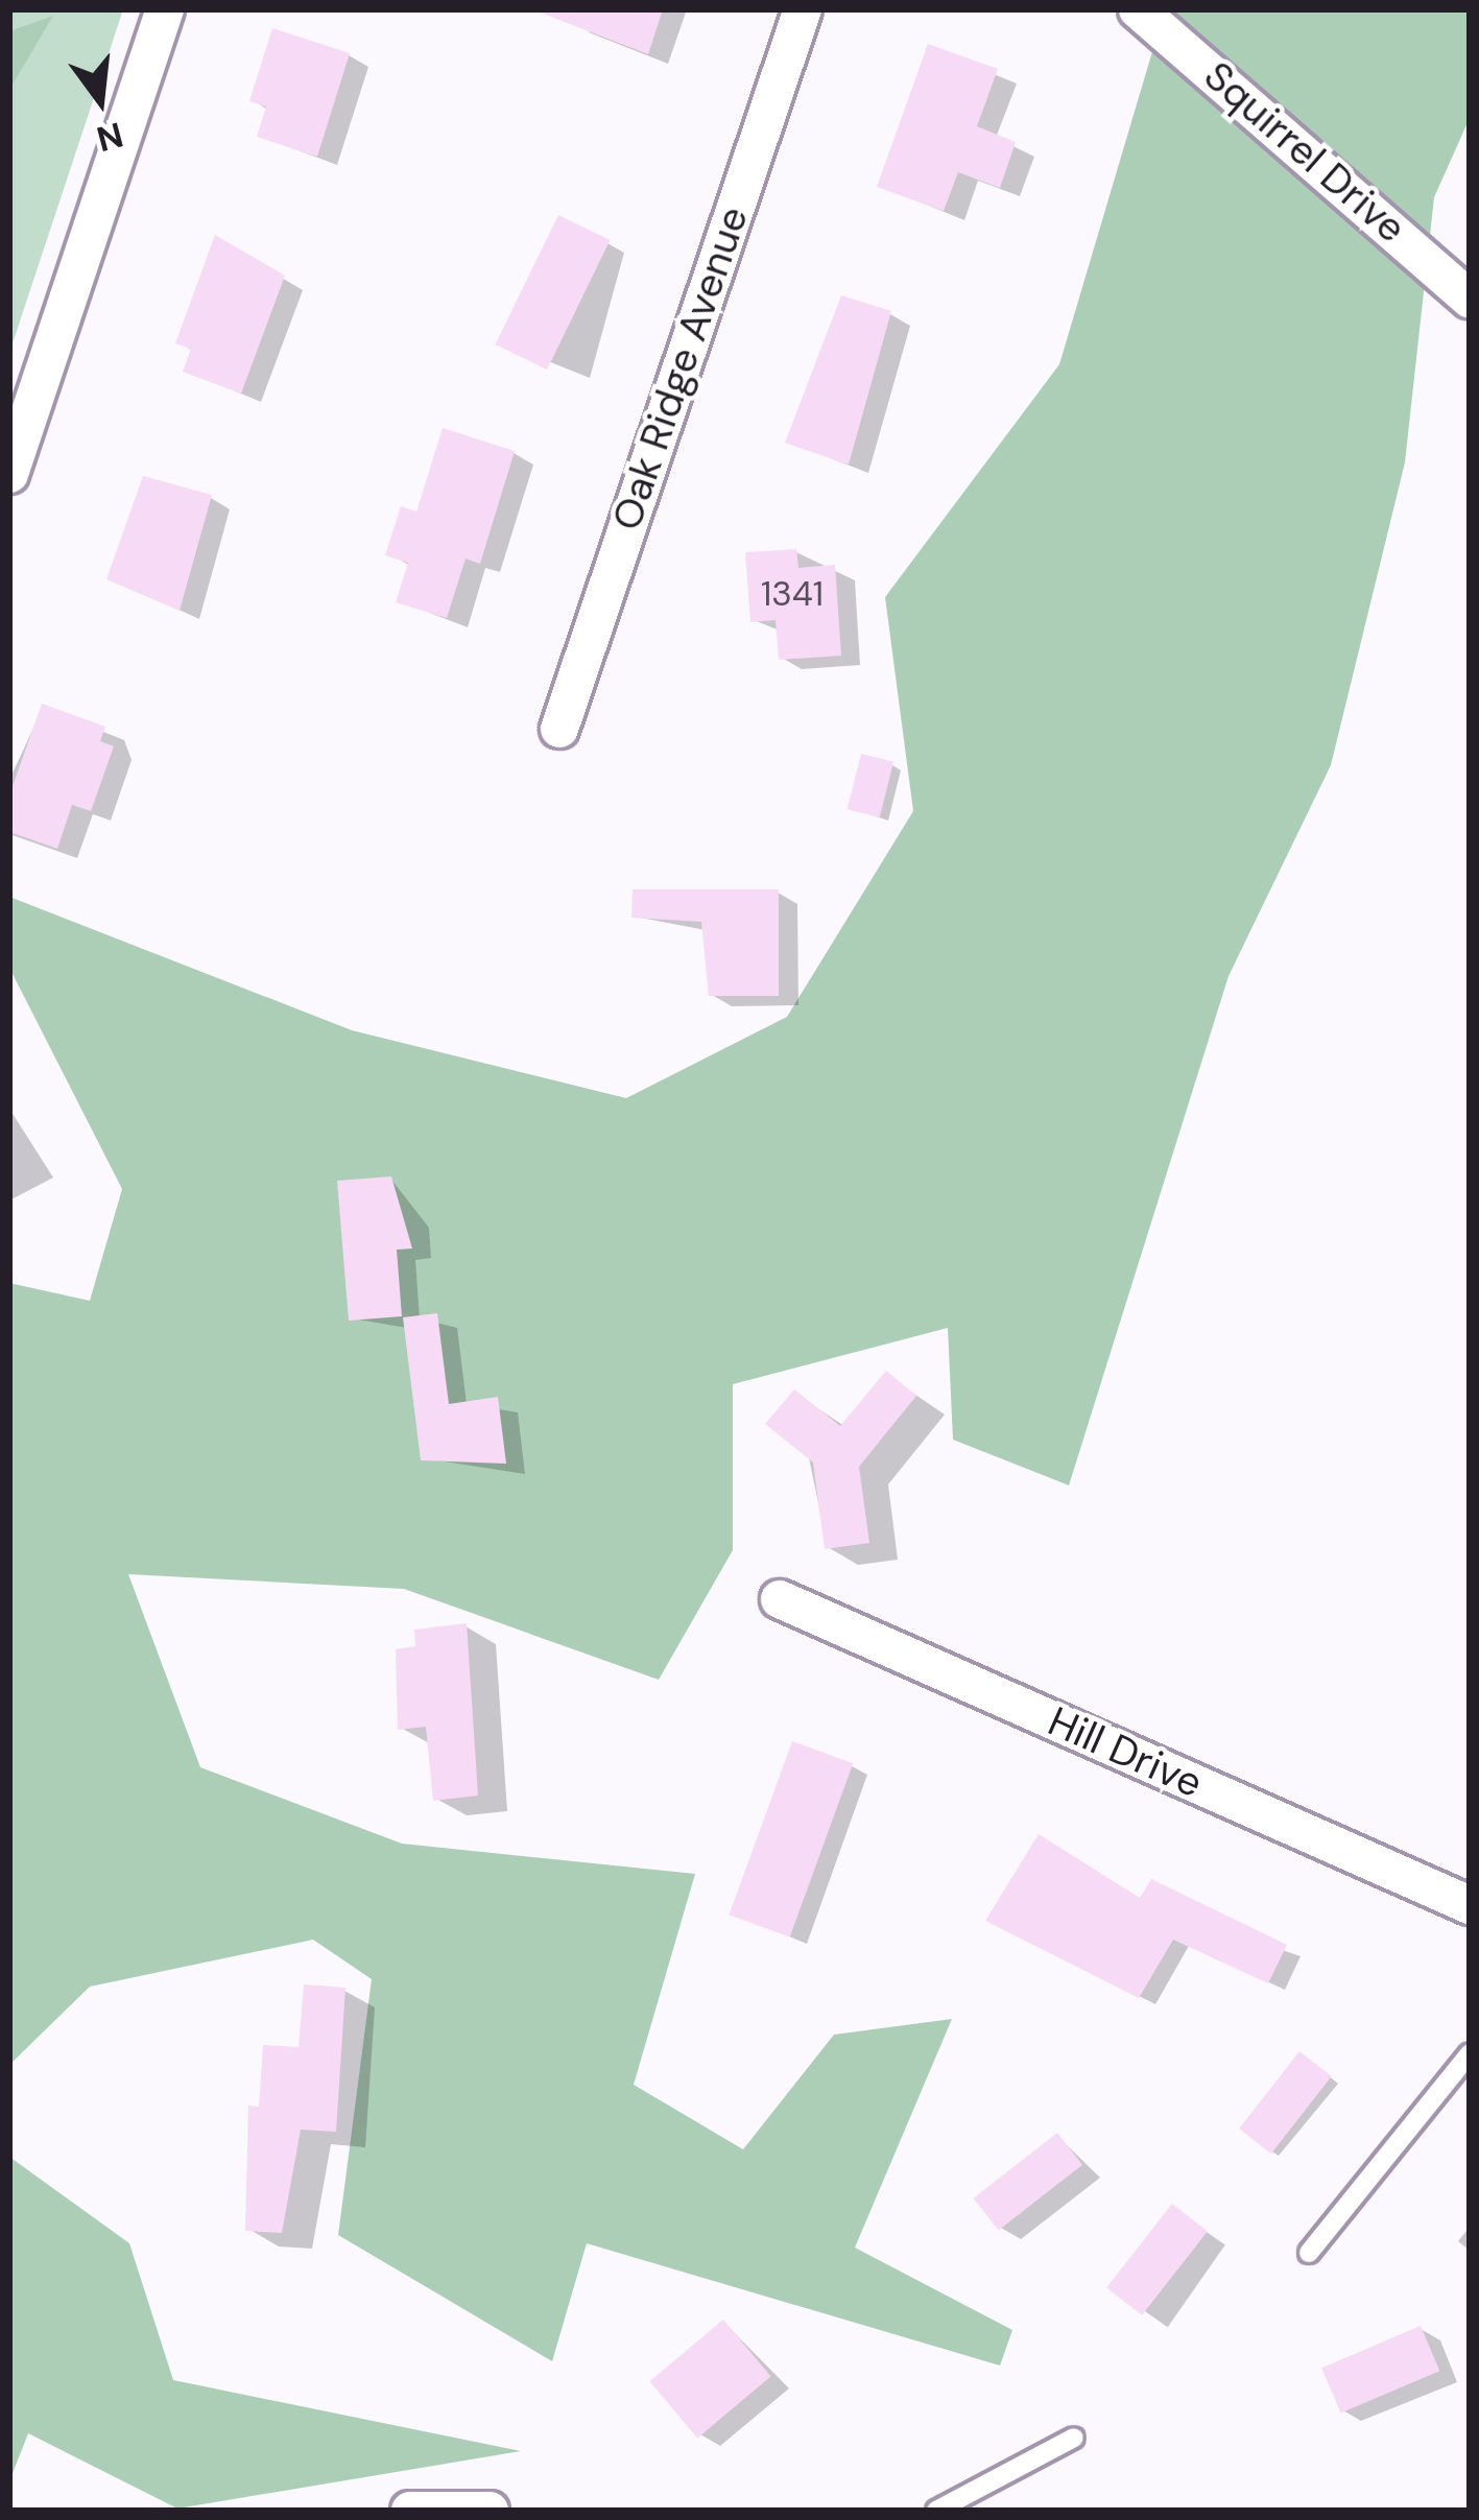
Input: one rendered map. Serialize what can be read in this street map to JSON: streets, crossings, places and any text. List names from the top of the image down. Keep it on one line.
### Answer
{"streets":{"street":["Squirrel Drive","Oak Ridge Avenue","Hill Drive"]},"house_numbers":["1341"],"north":"bottom"}
